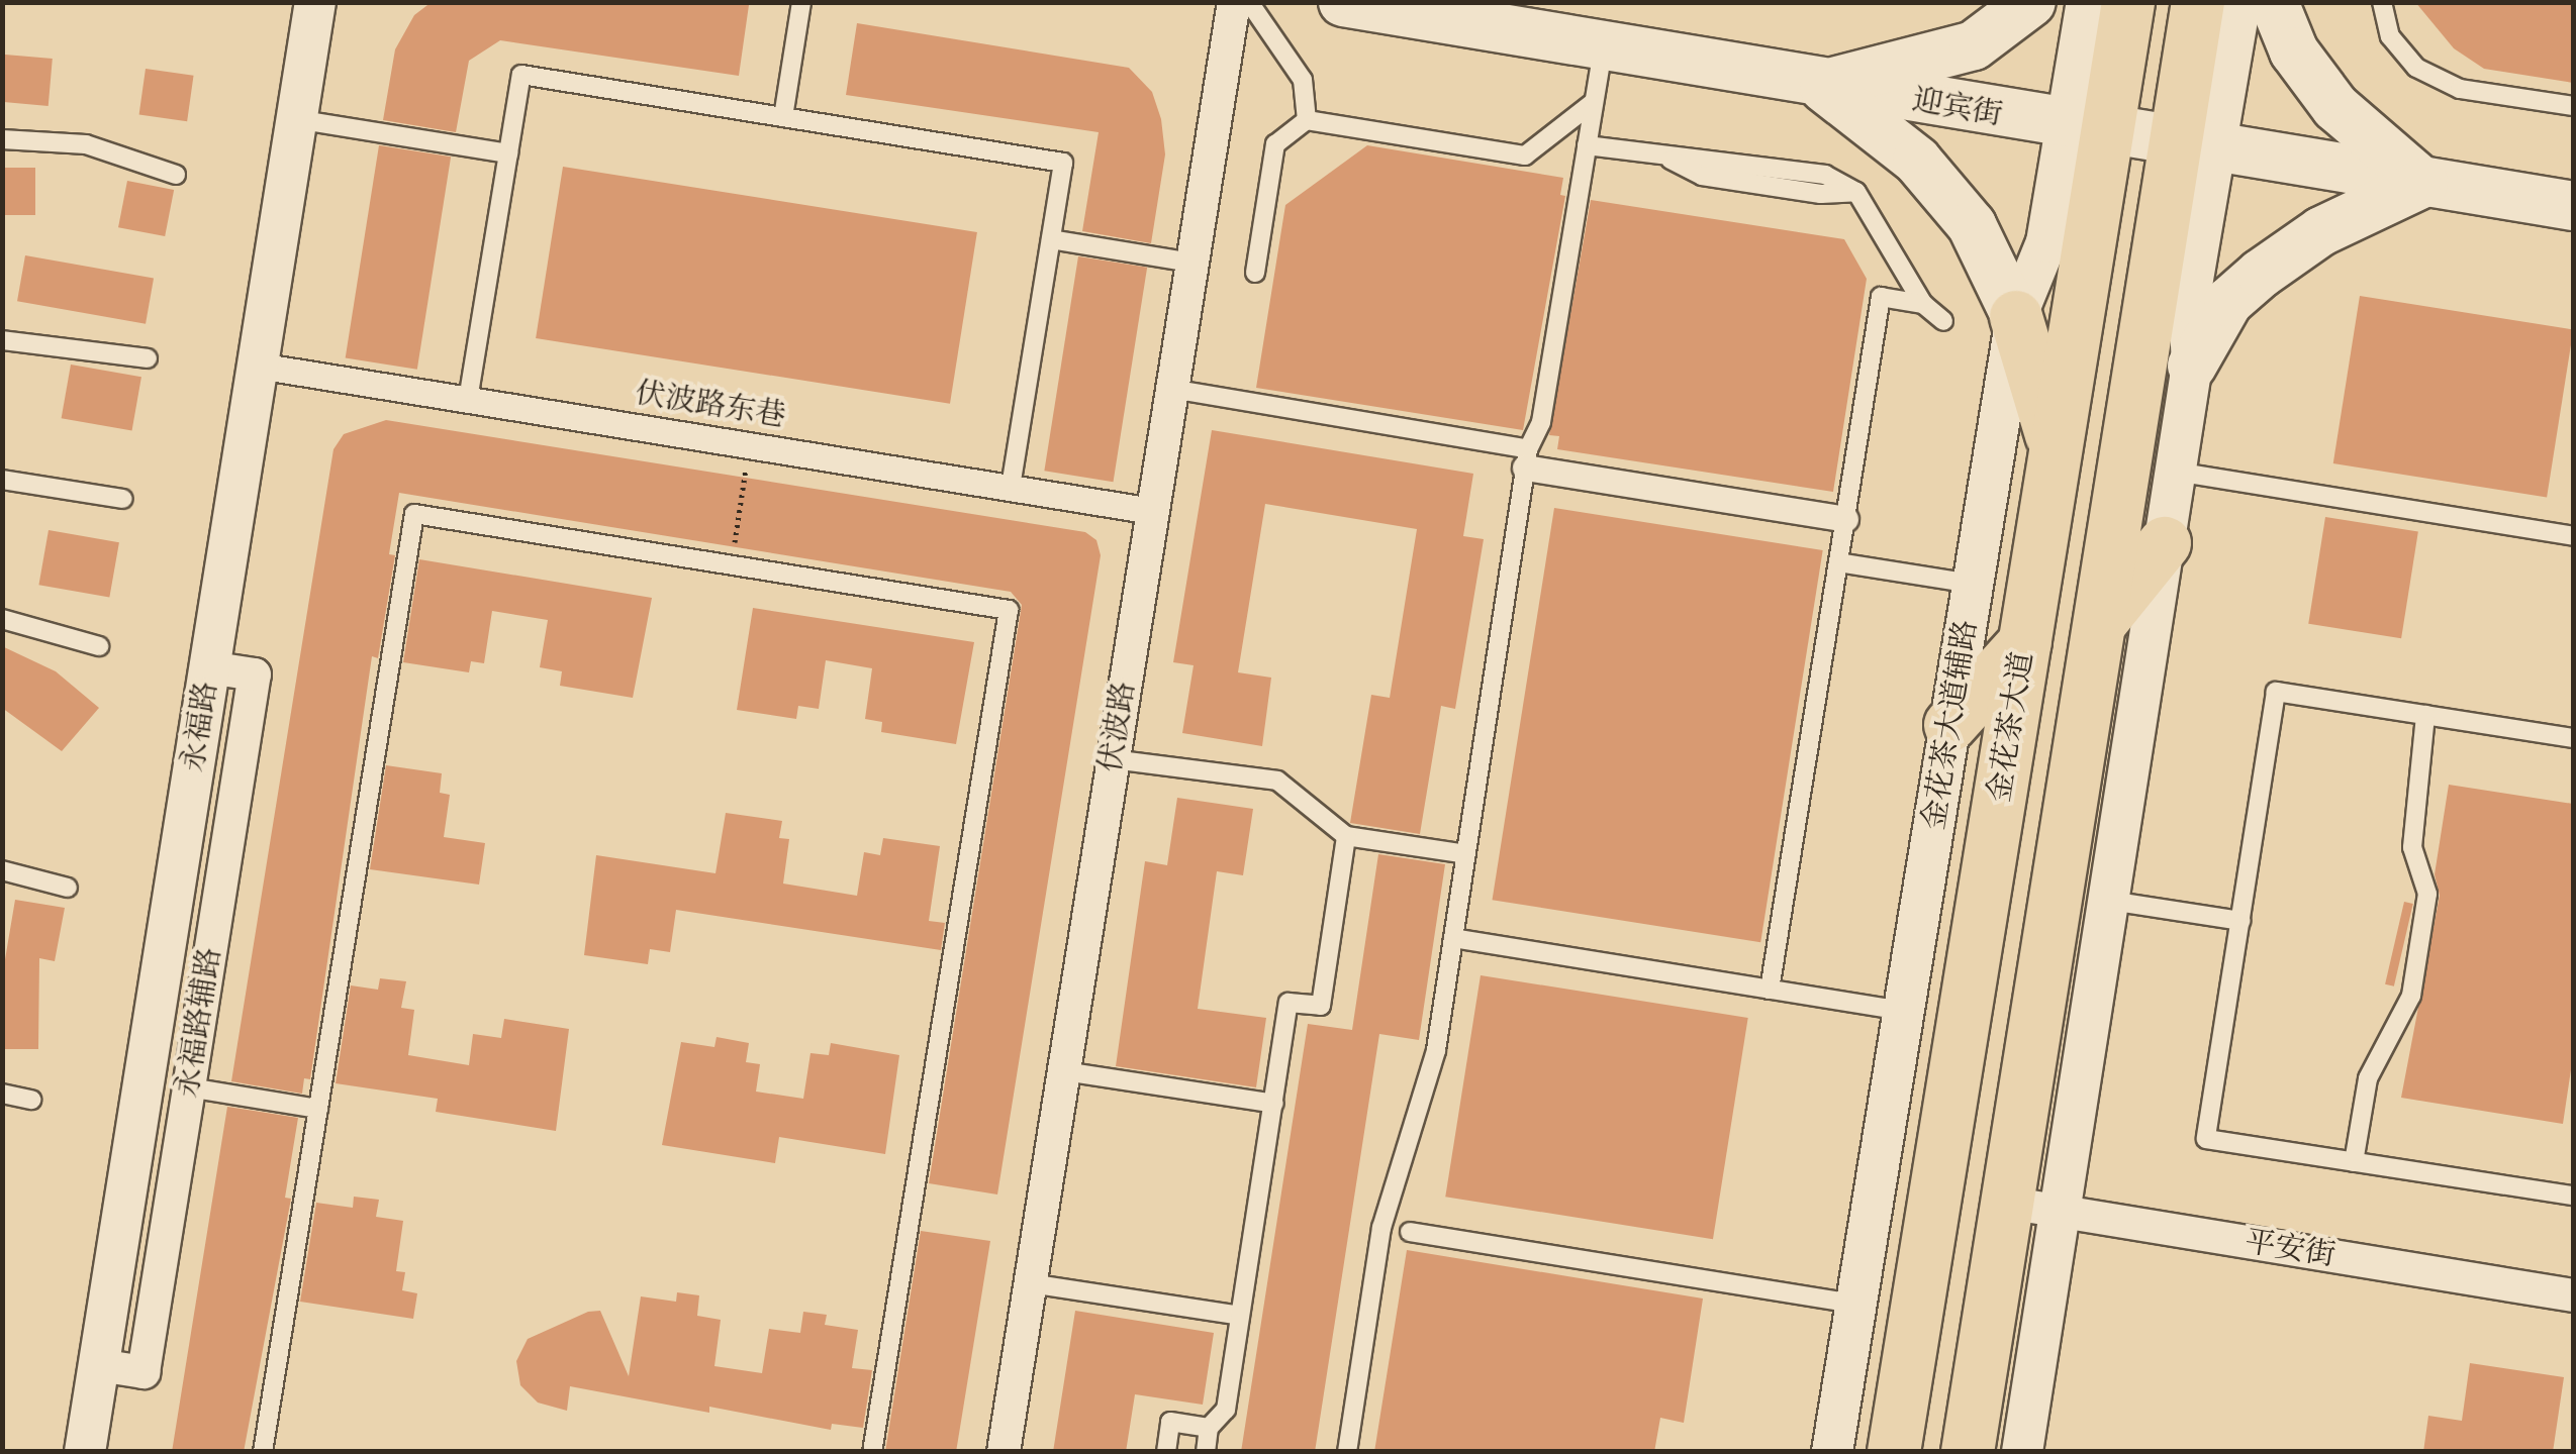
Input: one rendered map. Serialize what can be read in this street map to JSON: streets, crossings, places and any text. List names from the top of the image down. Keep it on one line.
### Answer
{"streets":{"main road":["迎宾街","金花茶大道"],"street":["伏波路东巷","金花茶大道辅路","永福路","伏波路","永福路辅路","平安街"]},"crossings":[["迎宾街","金花茶大道辅路"],["迎宾街","金花茶大道"],["伏波路东巷","永福路"],["伏波路东巷","伏波路"],["金花茶大道辅路","金花茶大道"],["永福路","永福路辅路"]]}
